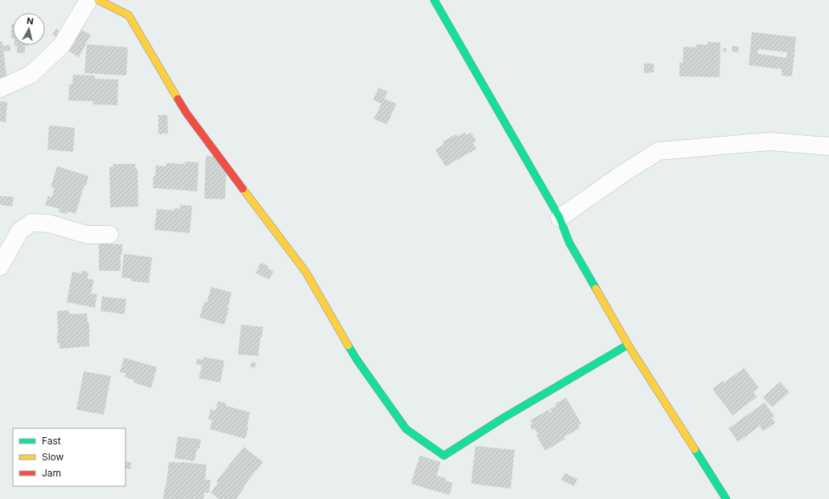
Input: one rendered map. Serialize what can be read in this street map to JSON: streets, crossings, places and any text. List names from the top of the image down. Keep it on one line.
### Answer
{"legend":["Fast","Slow","Jam"],"north":"top"}
